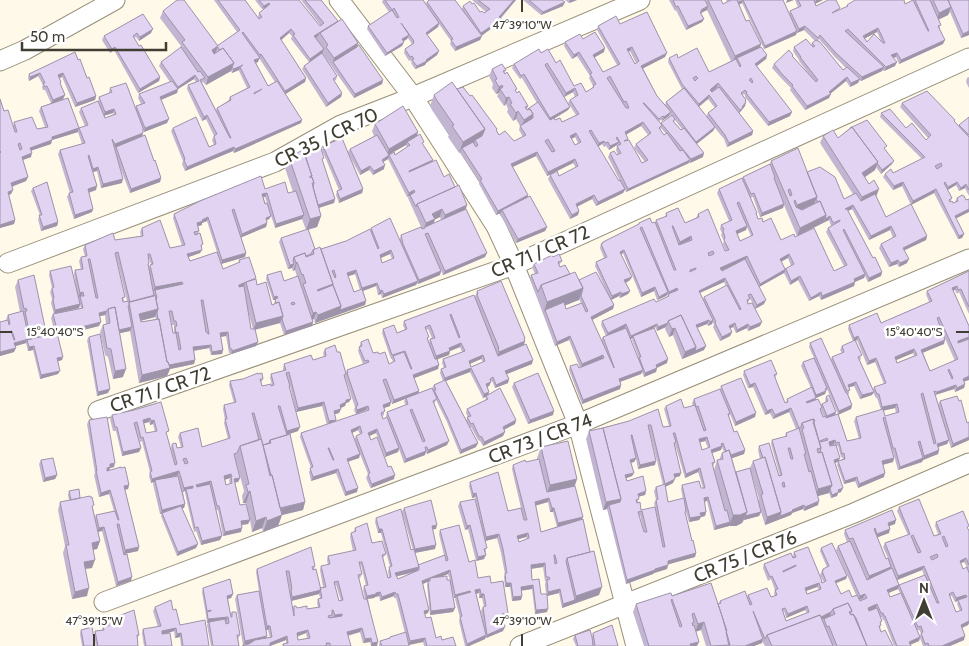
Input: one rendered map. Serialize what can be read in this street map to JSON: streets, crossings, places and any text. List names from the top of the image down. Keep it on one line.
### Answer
{"streets":{"street":["CR 35 / CR 70","CR 71 / CR 72","CR 73 / CR 74","CR 75 / CR 76"]},"scale_bar":"50 m","north":"top","coordinates":["47°39'10\"W","15°40'40\"S","47°39'15\"W"]}
